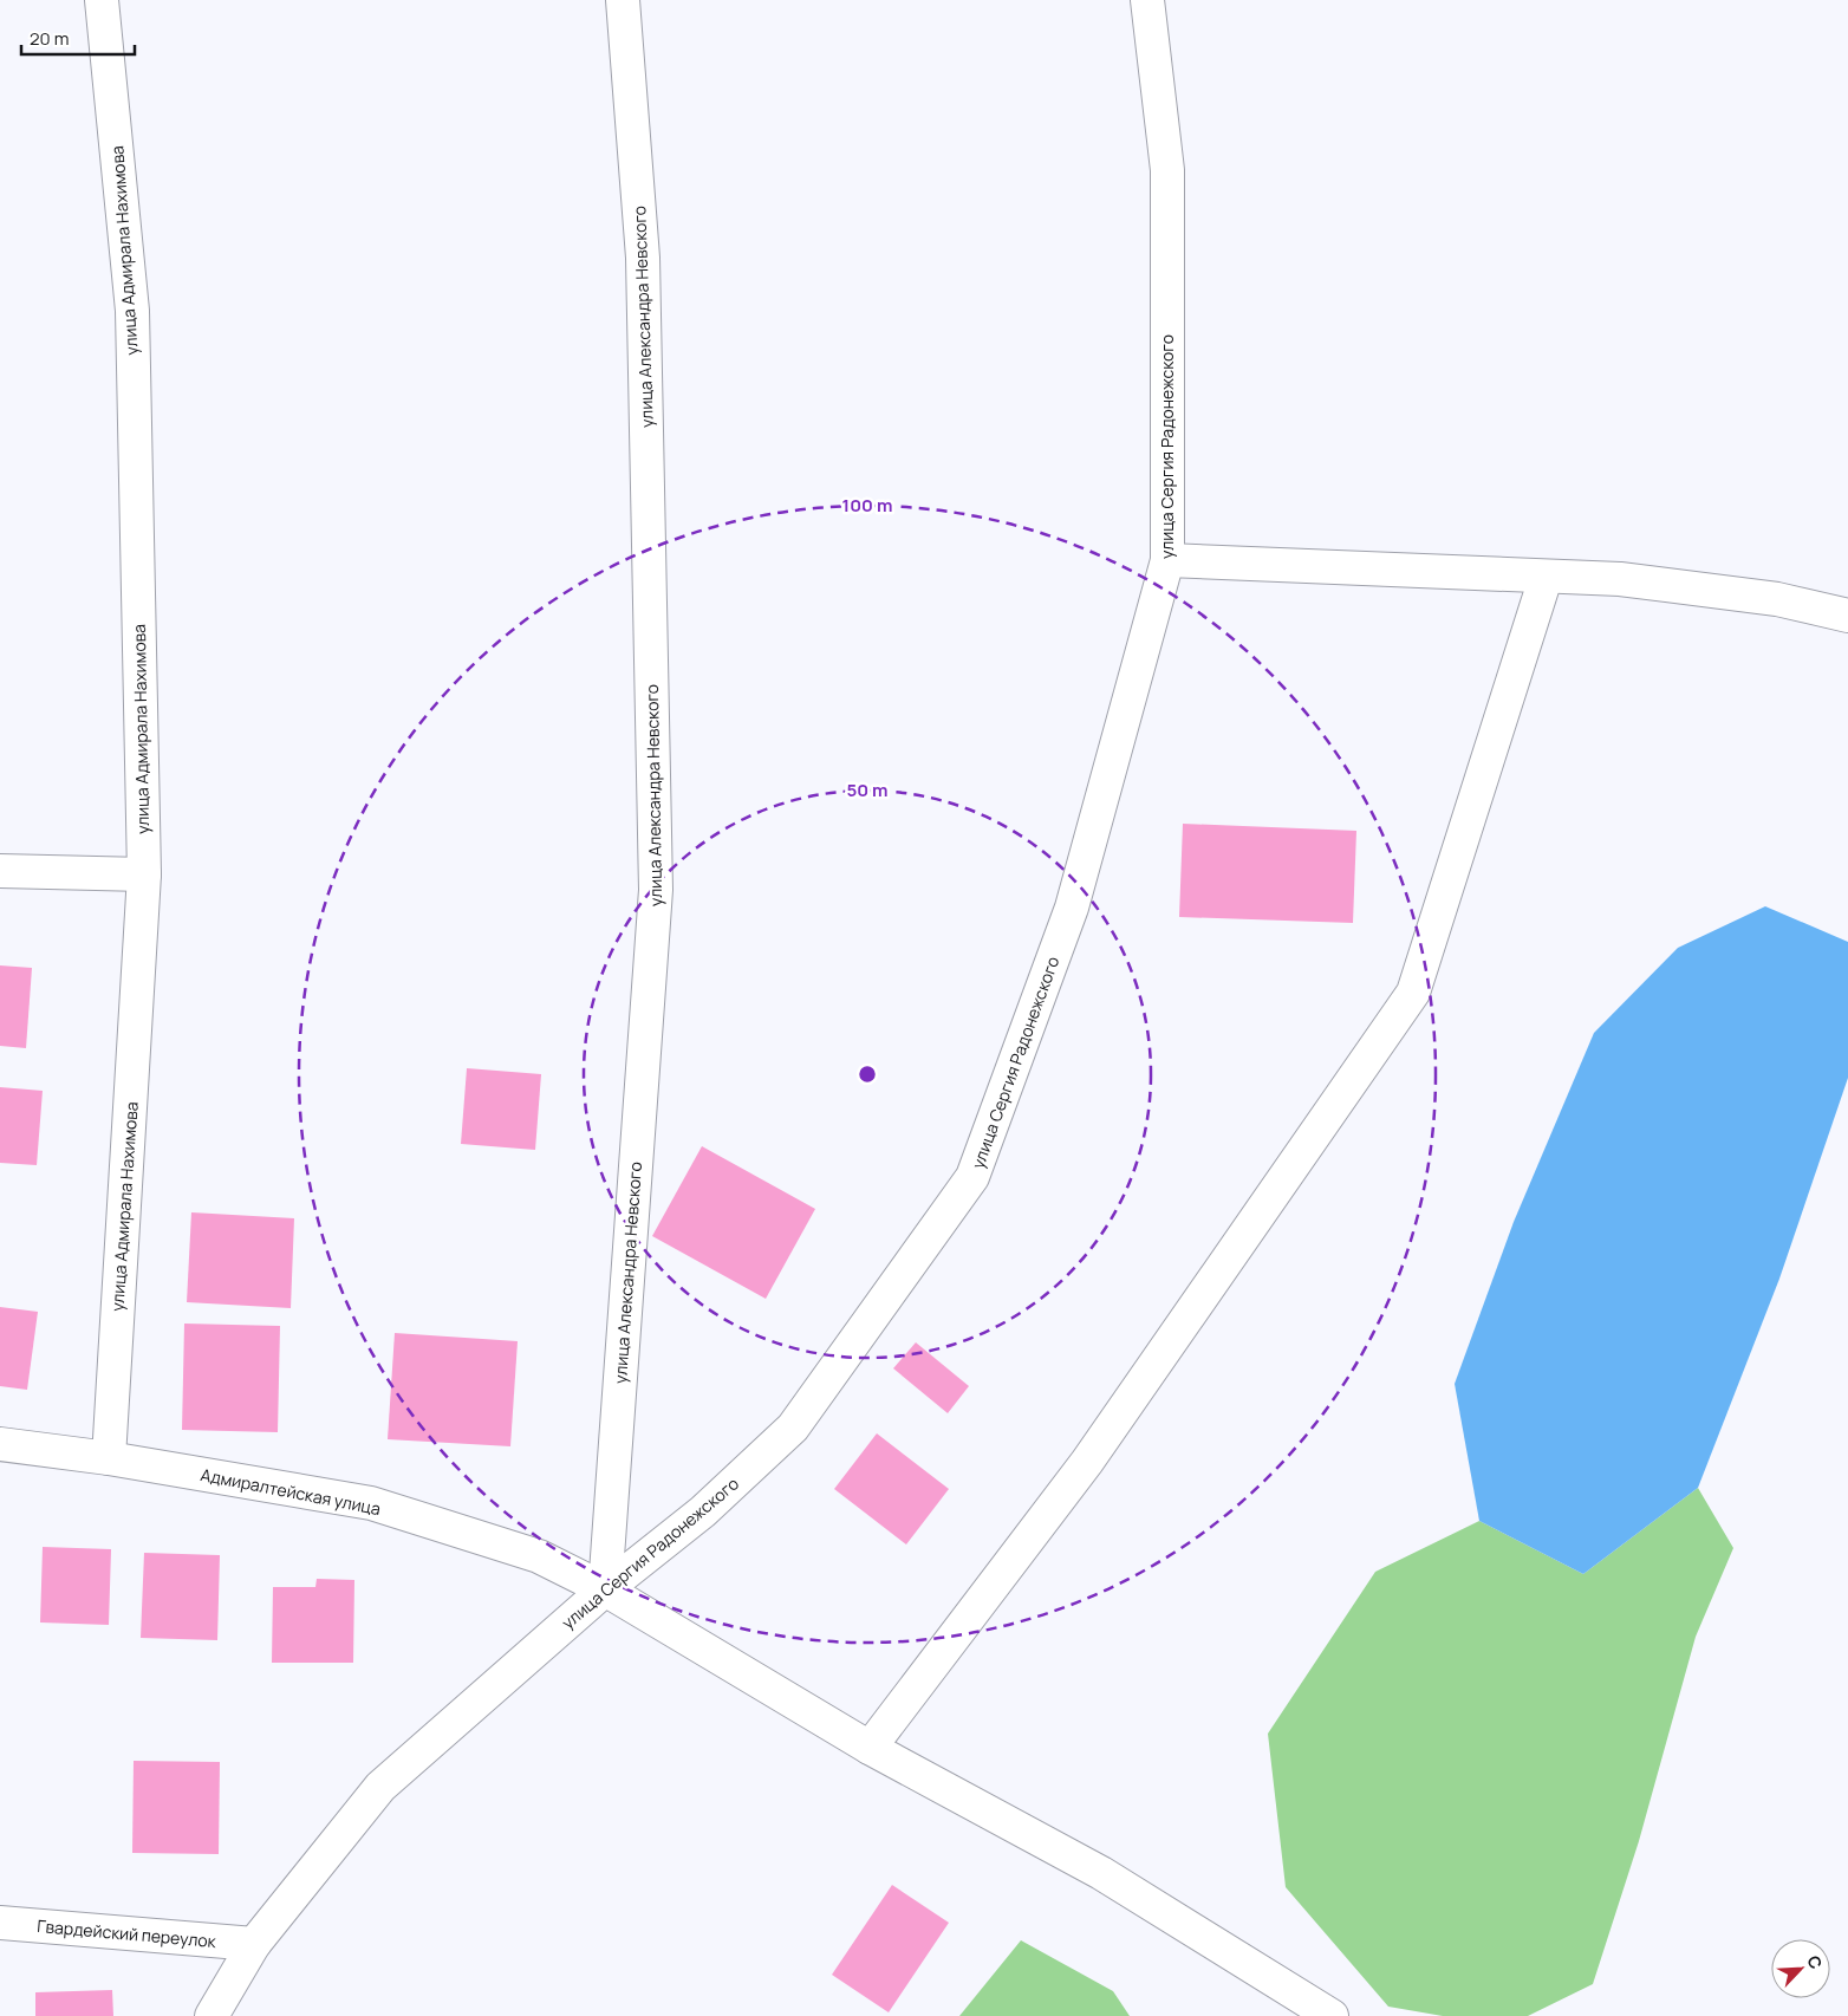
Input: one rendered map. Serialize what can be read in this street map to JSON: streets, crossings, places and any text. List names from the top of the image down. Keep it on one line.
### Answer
{"streets":{"street":["улица Адмирала Нахимова","улица Александра Невского","улица Сергия Радонежского","Адмиралтейская улица","Гвардейский переулок"]},"crossings":[["улица Адмирала Нахимова","Адмиралтейская улица"],["улица Александра Невского","улица Сергия Радонежского"],["улица Александра Невского","Адмиралтейская улица"],["улица Сергия Радонежского","Адмиралтейская улица"],["улица Сергия Радонежского","Гвардейский переулок"]],"scale_bar":"20 m","north":"top right","rings":["100 m","50 m"]}
